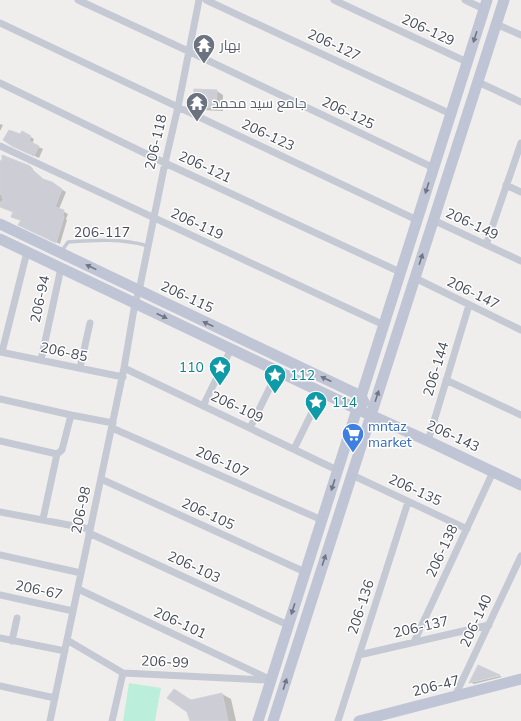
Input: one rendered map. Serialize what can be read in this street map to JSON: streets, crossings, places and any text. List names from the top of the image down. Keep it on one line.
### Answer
{"streets":{"street":["206-129","206-127","206-125","206-123","206-118","206-121","206-119","206-149","206-147","206-115","206-94","206-85","206-144","206-109","206-143","206-107","206-135","206-98","206-105","206-138","206-103","206-67","206-136","206-140","206-101","206-137","206-99","206-47"],"lane":["206-117"]},"crossings":[["206-125","206-118"],["206-123","206-118"],["206-118","206-121"],["206-118","206-119"],["206-118","206-117"],["206-118","206-115"],["206-118","206-98"],["206-117","206-115"],["206-147","206-144"],["206-115","206-94"],["206-115","206-143"],["206-115","206-98"],["206-94","206-85"],["206-85","206-98"],["206-144","206-143"],["206-109","206-98"],["206-143","206-138"],["206-107","206-98"],["206-135","206-138"],["206-135","206-136"],["206-98","206-105"],["206-98","206-103"],["206-98","206-67"],["206-98","206-101"],["206-98","206-99"],["206-138","206-137"],["206-136","206-137"],["206-140","206-137"],["206-140","206-47"],["206-101","206-99"]],"places":{"temple":["بهار","جامع سيد محمد"],"place":["110","112","114"],"supermarket":["mntaz market"]}}
